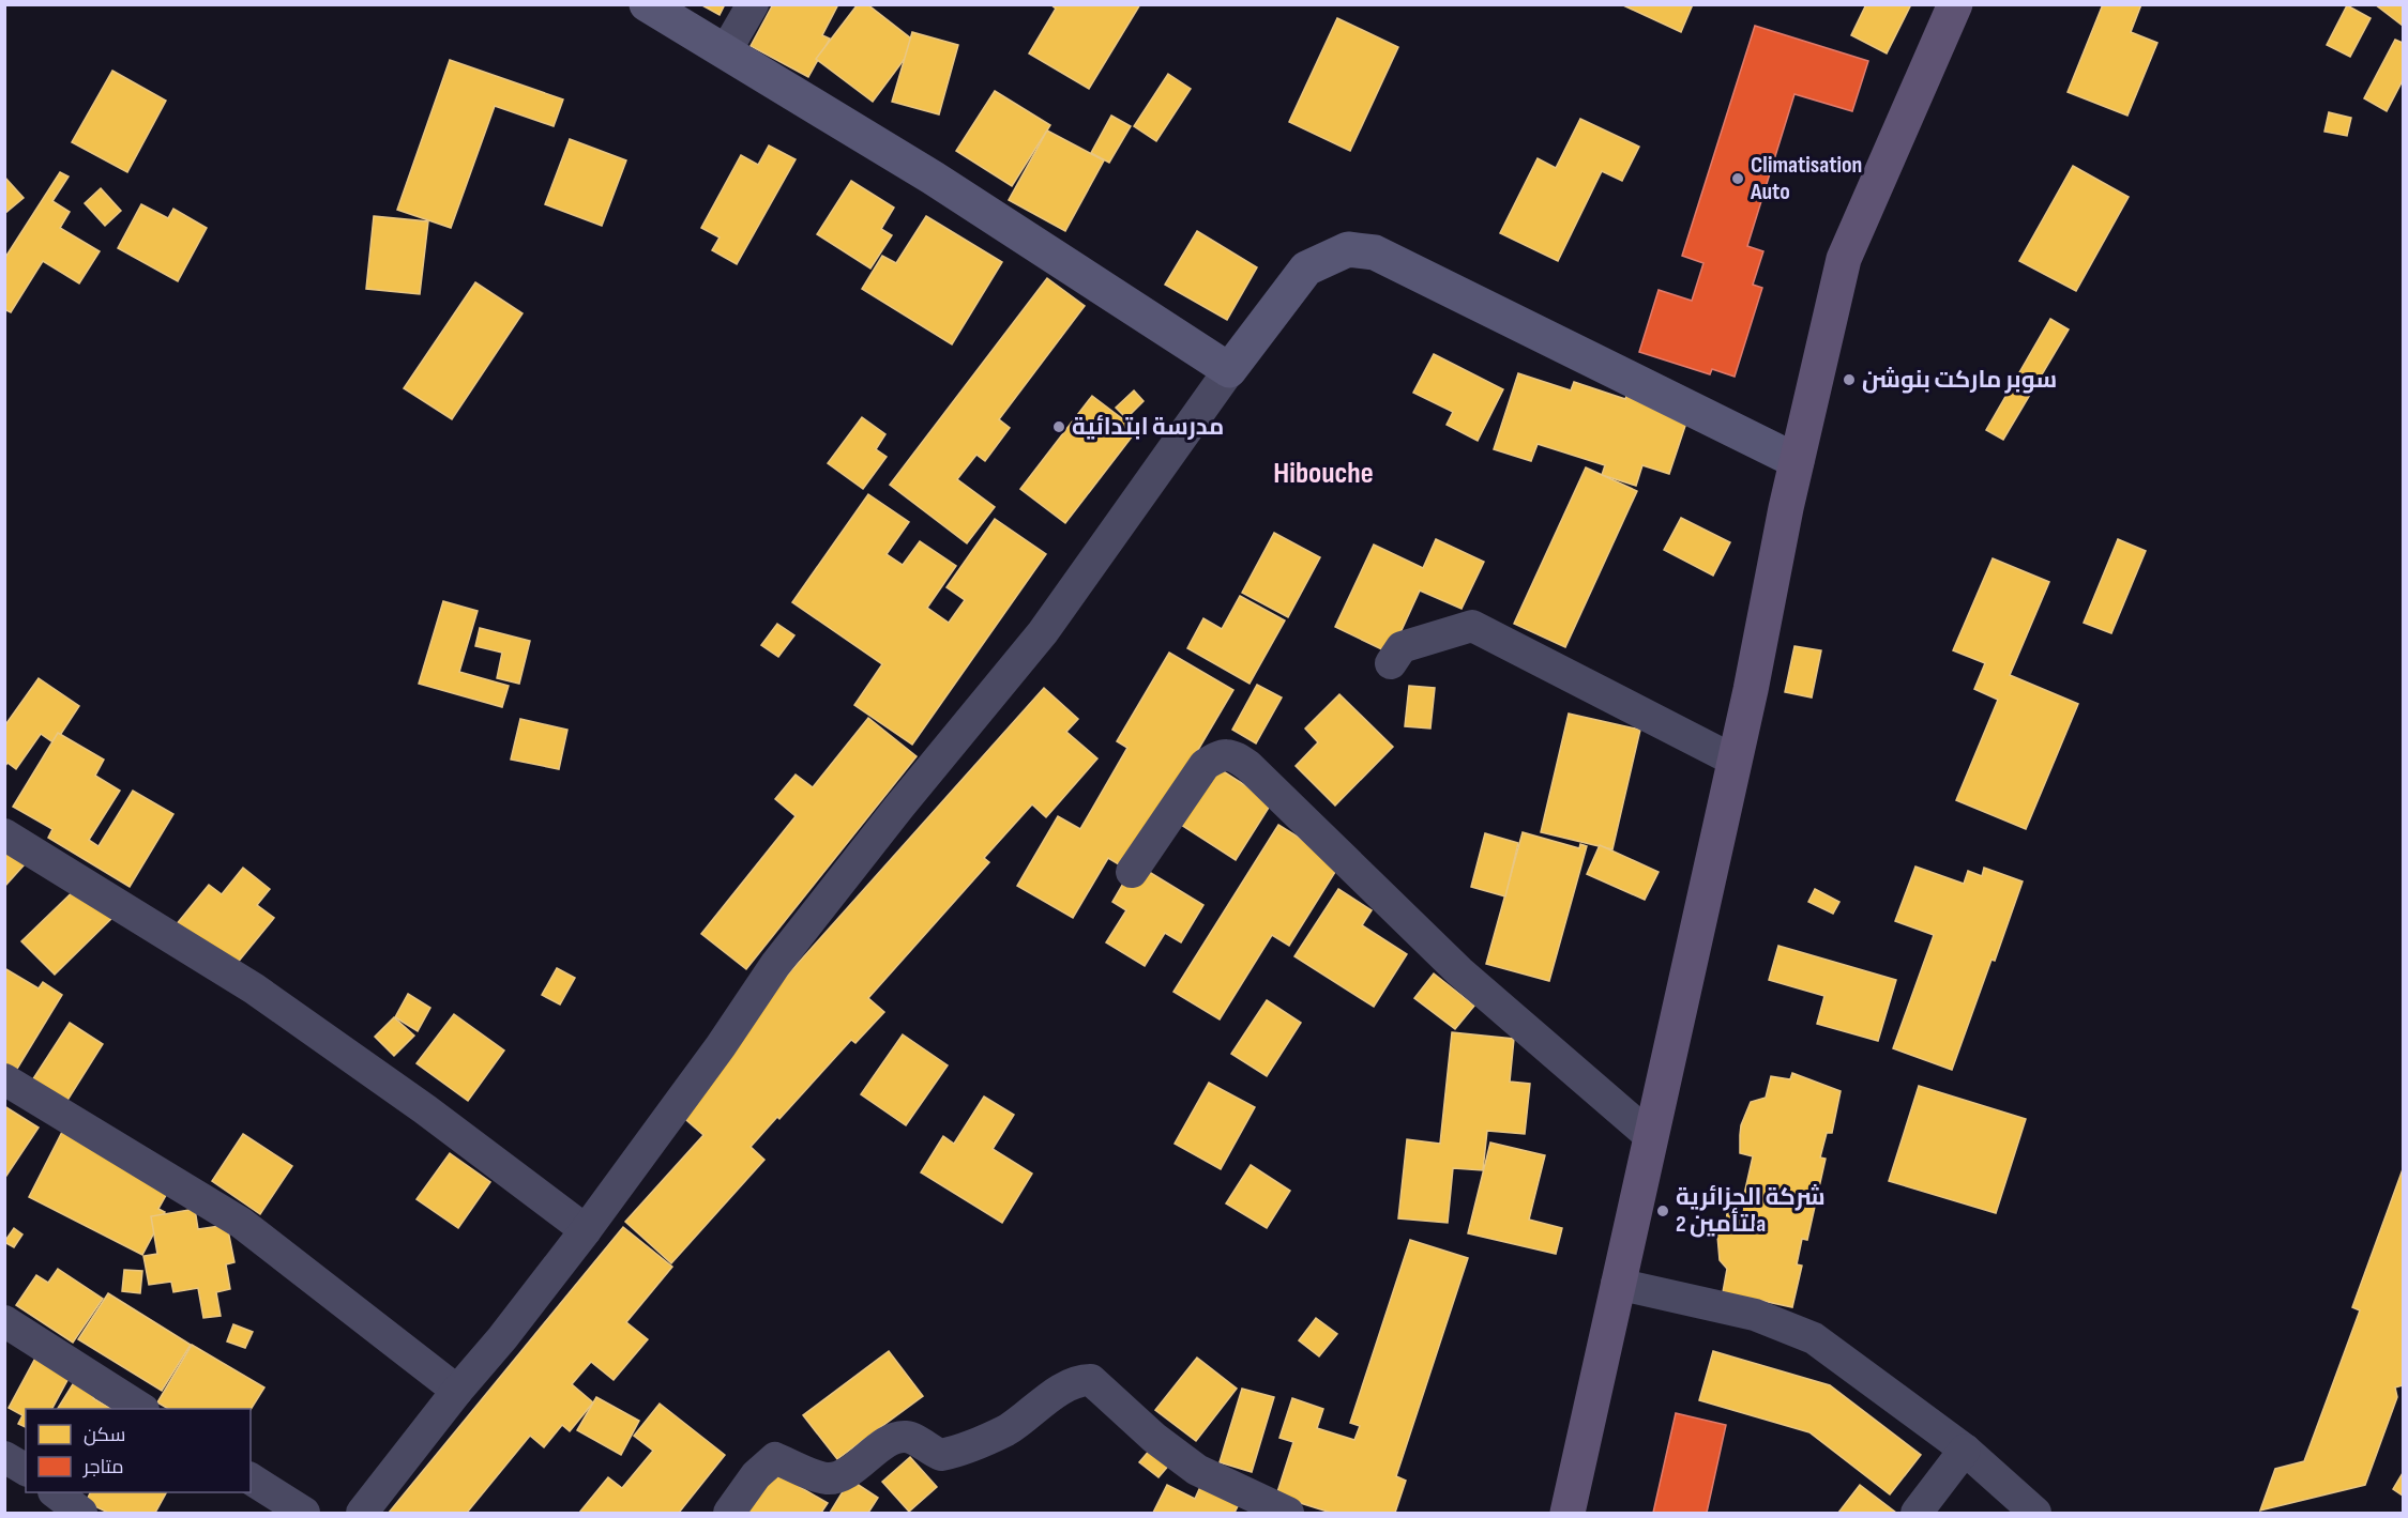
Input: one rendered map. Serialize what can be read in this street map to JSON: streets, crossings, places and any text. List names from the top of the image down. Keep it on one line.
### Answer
{"districts":["Hibouche"],"places":["Climatisation Auto","سوبر ماركت بنوشن","مدرسة ابتدائية","شركة الجزائرية لتأمين 2a"],"legend":["سكن","متاجر"]}
